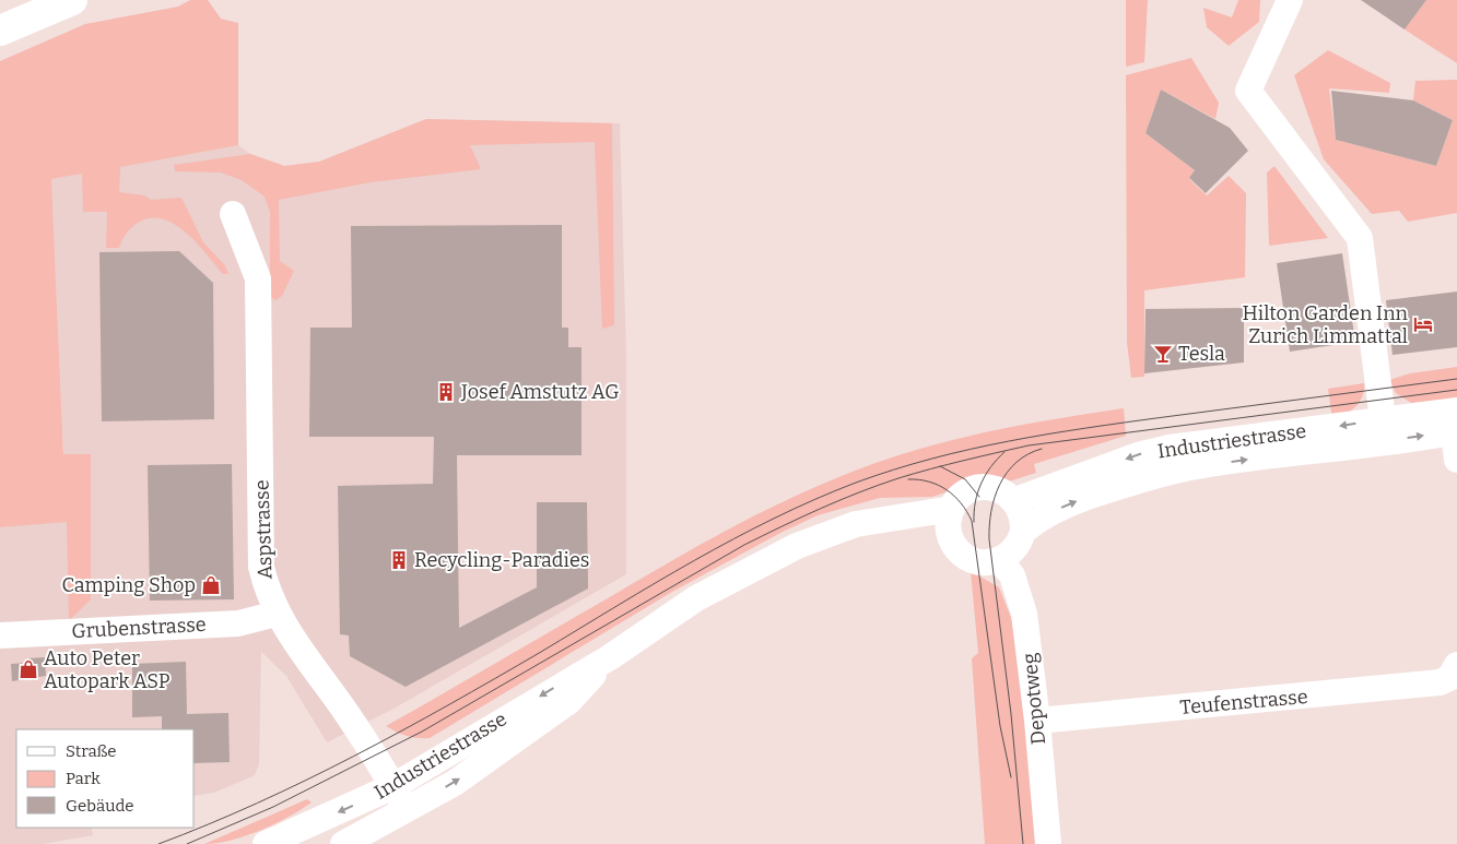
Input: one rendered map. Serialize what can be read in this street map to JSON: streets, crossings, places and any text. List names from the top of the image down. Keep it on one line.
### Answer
{"streets":{"street":["Industriestrasse","Aspstrasse","Grubenstrasse","Depotweg","Teufenstrasse"]},"crossings":[["Industriestrasse","Aspstrasse"],["Industriestrasse","Depotweg"],["Aspstrasse","Grubenstrasse"],["Depotweg","Teufenstrasse"]],"places":{"hotel":["Hilton Garden Inn Zurich Limmattal"],"bar":["Tesla"],"building":["Josef Amstutz AG","Recycling-Paradies"],"shop":["Camping Shop","Auto Peter Autopark ASP"]},"legend":["Straße","Park","Gebäude"]}
